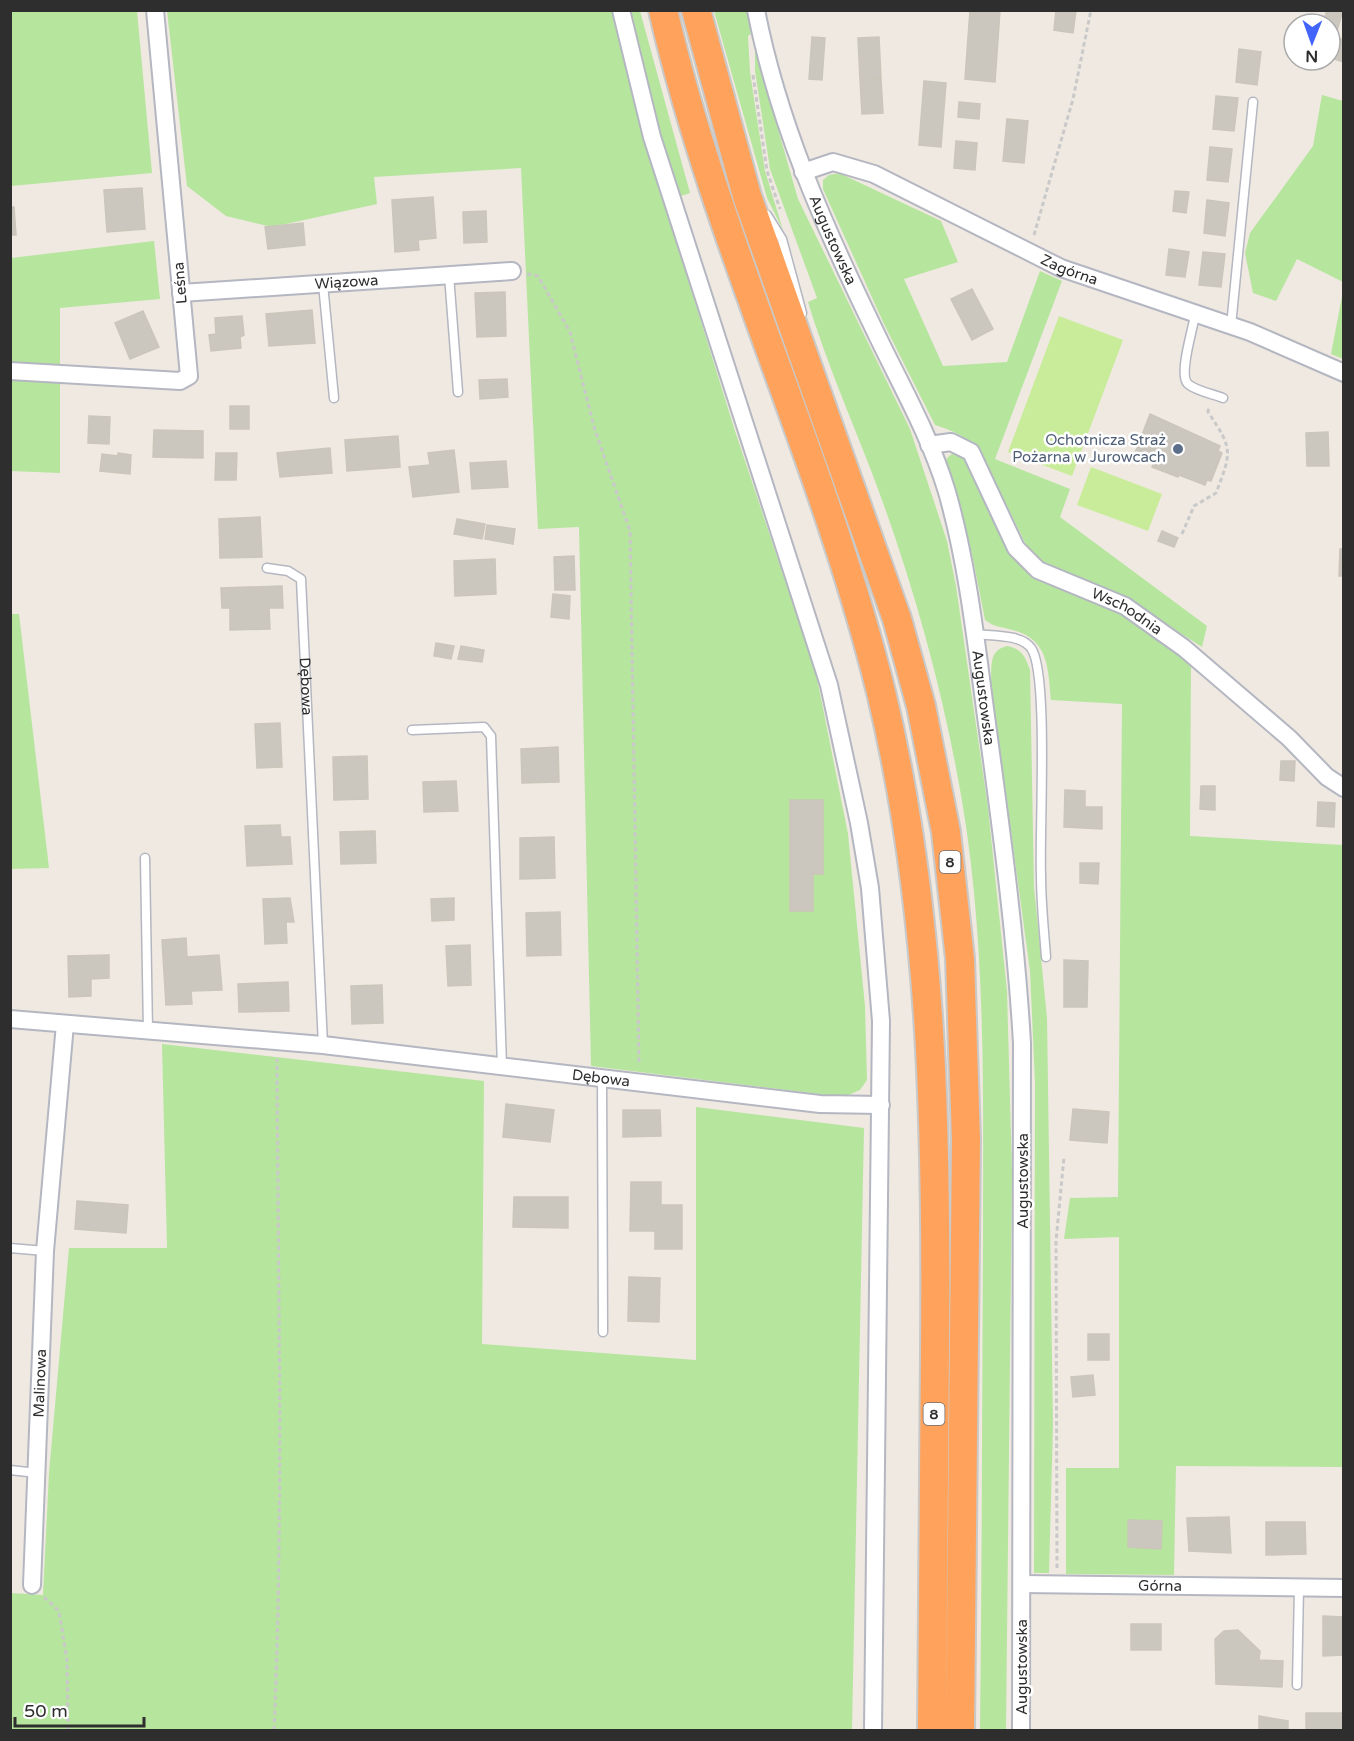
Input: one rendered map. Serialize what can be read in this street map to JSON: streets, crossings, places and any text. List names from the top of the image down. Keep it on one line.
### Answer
{"streets":{"highway":["8"],"street":["Augustowska","Zagórna","Wiązowa","Leśna","Wschodnia","Dębowa","Malinowa","Górna"]},"crossings":[["Augustowska","Zagórna"],["Augustowska","Wschodnia"],["Augustowska","Górna"],["Wiązowa","Leśna"],["Dębowa","Malinowa"]],"places":["Ochotnicza Straż Pożarna w Jurowcach"],"scale_bar":"50 m","north":"bottom"}
